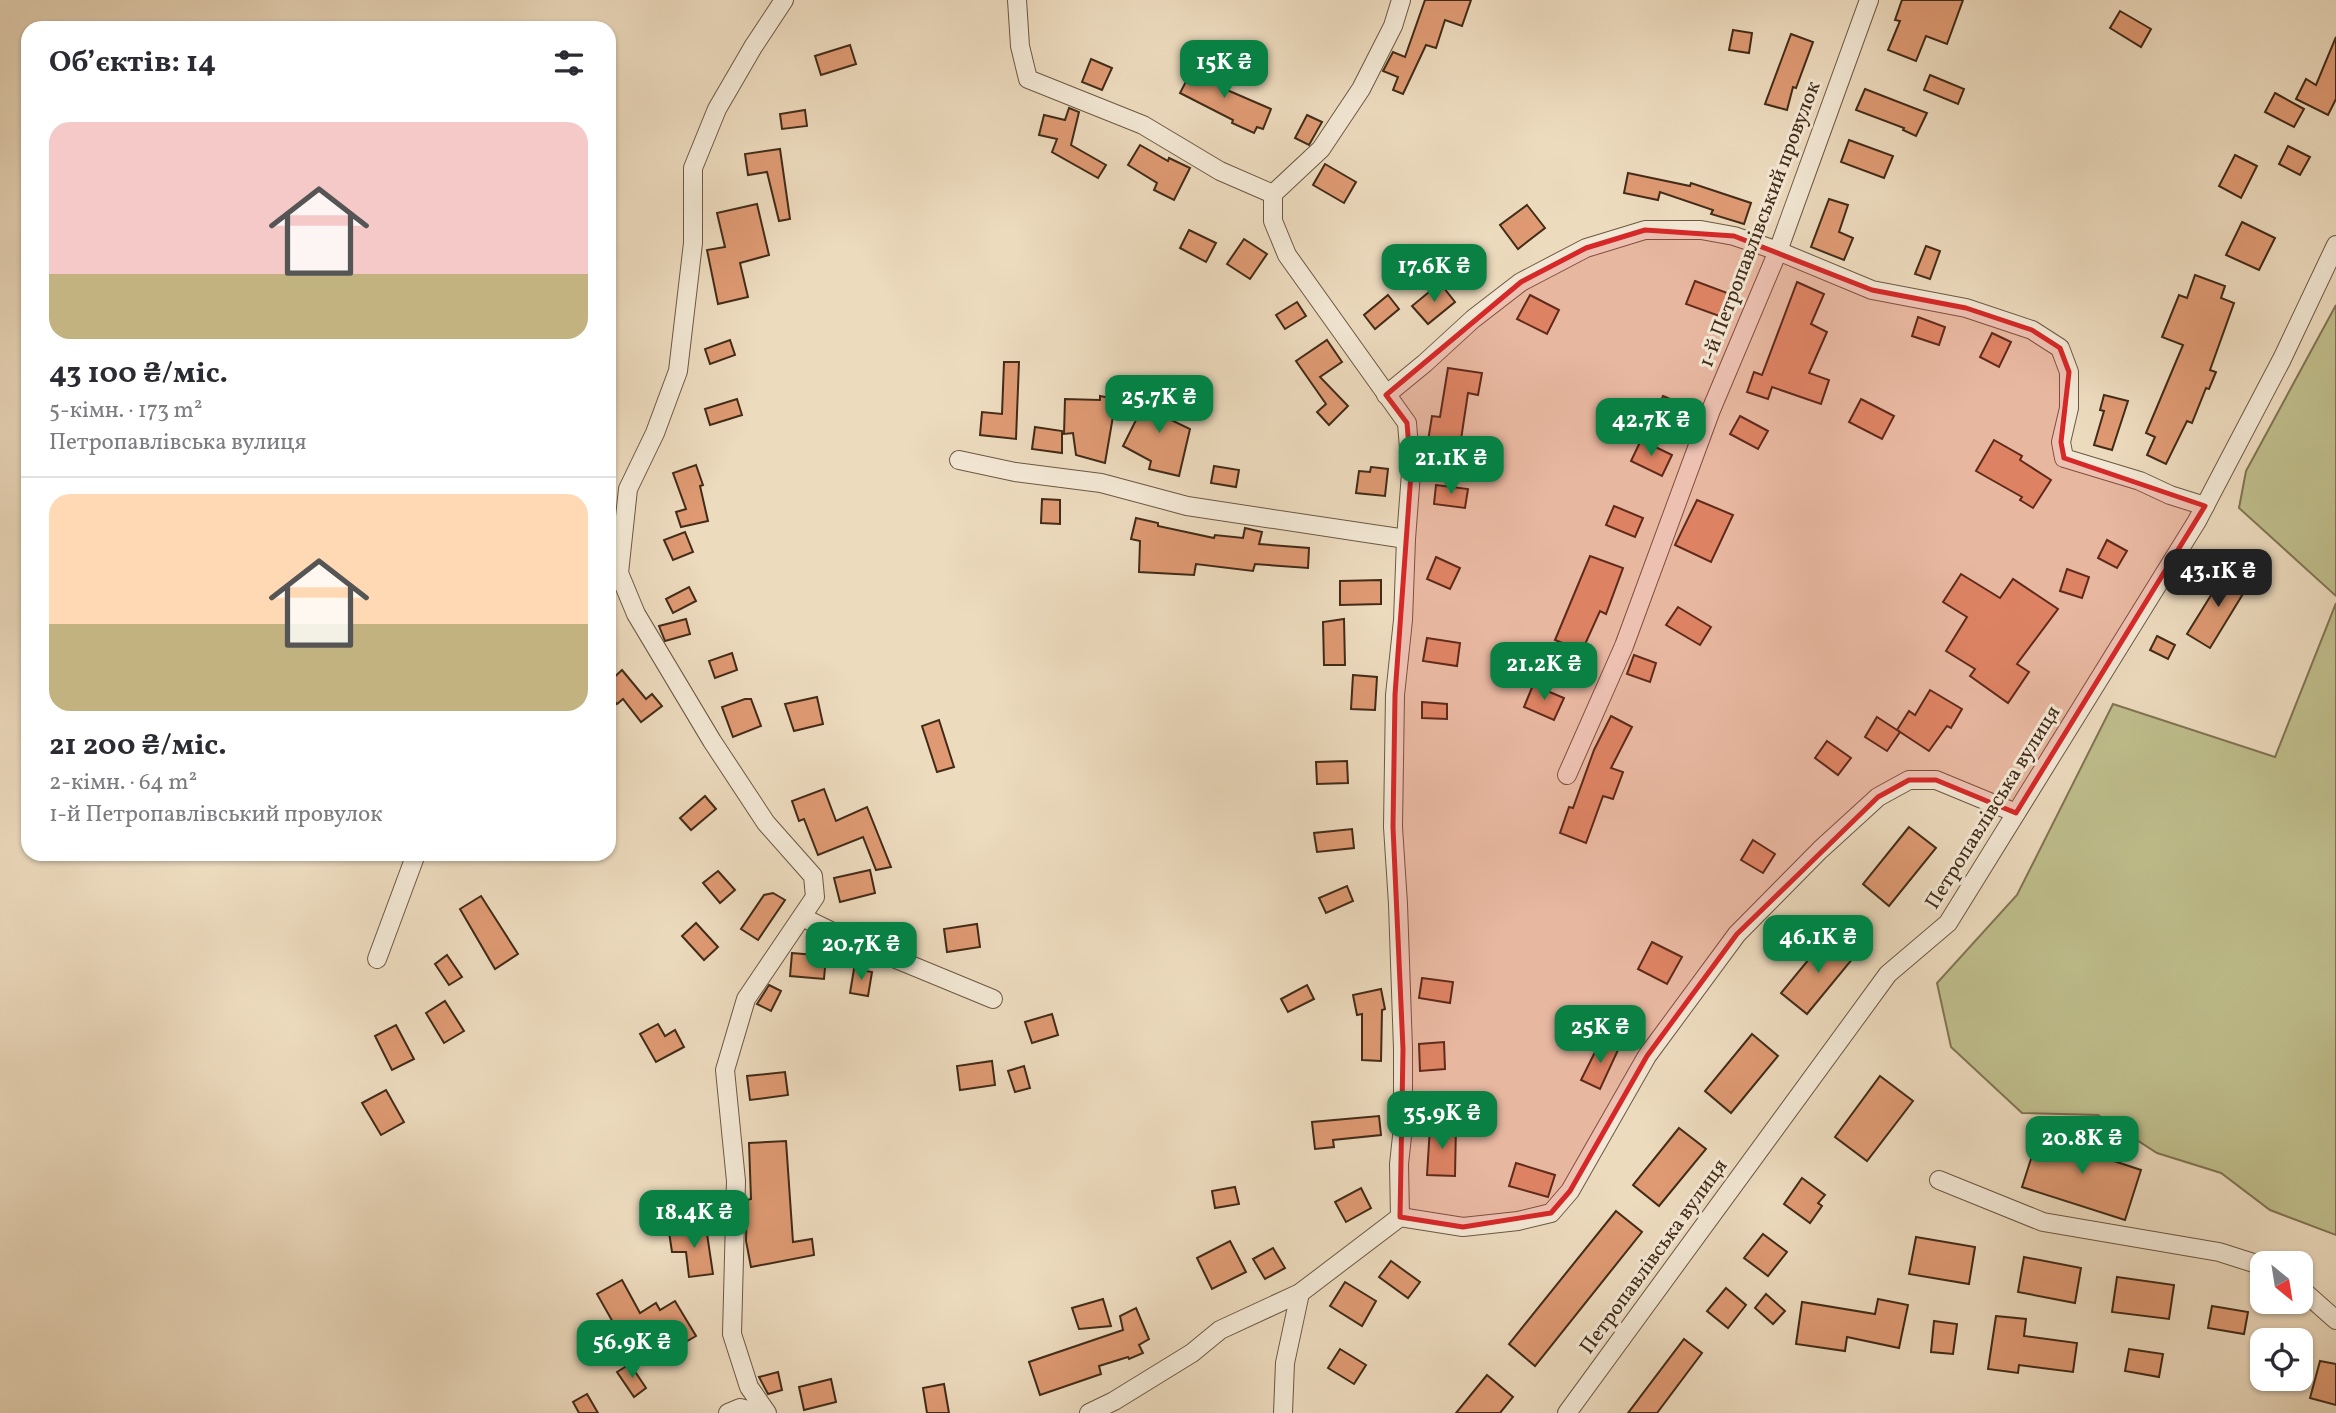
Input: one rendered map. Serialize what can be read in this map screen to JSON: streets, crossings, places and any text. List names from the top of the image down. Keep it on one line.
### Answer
{"streets":{"street":["1-й Петропавлівський провулок","Петропавлівська вулиця"]},"north":"bottom right","page":{"heading":"Об’єктів: 14","price":["15K ₴","17.6K ₴","25.7K ₴","42.7K ₴","21.1K ₴","43.1K ₴","21.2K ₴","46.1K ₴","20.7K ₴","25K ₴","35.9K ₴","20.8K ₴","18.4K ₴","56.9K ₴"],"list":[{"name":"43 100 ₴/міс.","note":"5-кімн. · 173 m² · Петропавлівська вулиця"},{"name":"21 200 ₴/міс.","note":"2-кімн. · 64 m² · 1-й Петропавлівський провулок"}]}}
